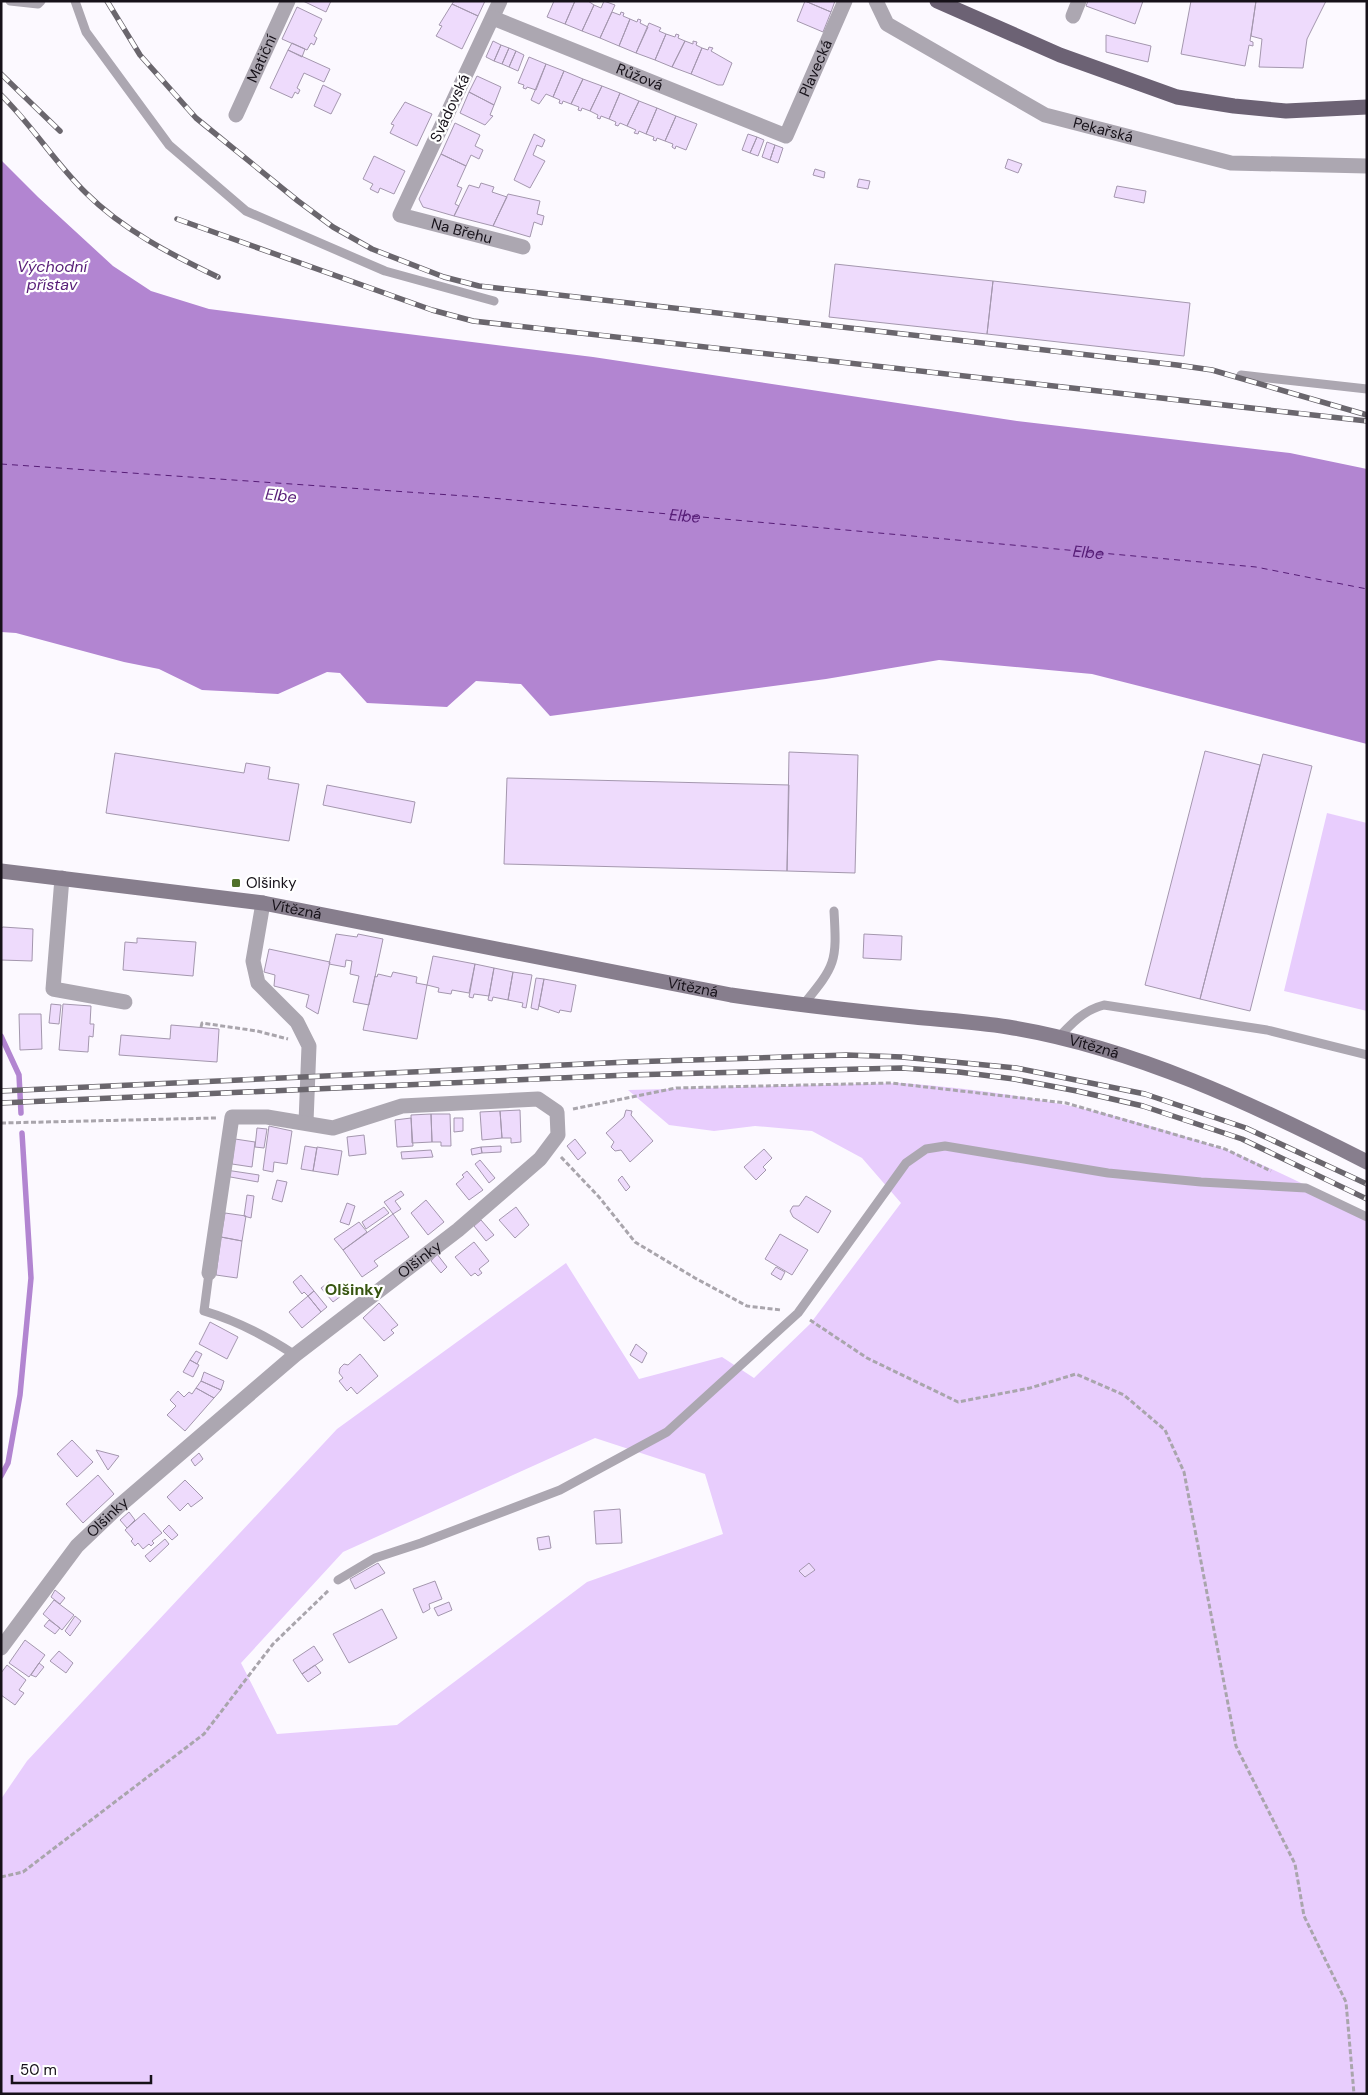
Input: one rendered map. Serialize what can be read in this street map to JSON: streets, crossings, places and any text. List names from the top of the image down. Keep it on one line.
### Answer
{"streets":{"main road":["Vítězná"],"street":["Matiční","Plavecká","Růžová","Svádovská","Pekařská","Na Břehu","Olšinky"]},"crossings":[["Plavecká","Růžová"],["Růžová","Svádovská"],["Svádovská","Na Břehu"]],"districts":["Olšinky"],"water":["Východní přístav","Elbe"],"places":{"transit":["Olšinky"]},"scale_bar":"50 m"}
